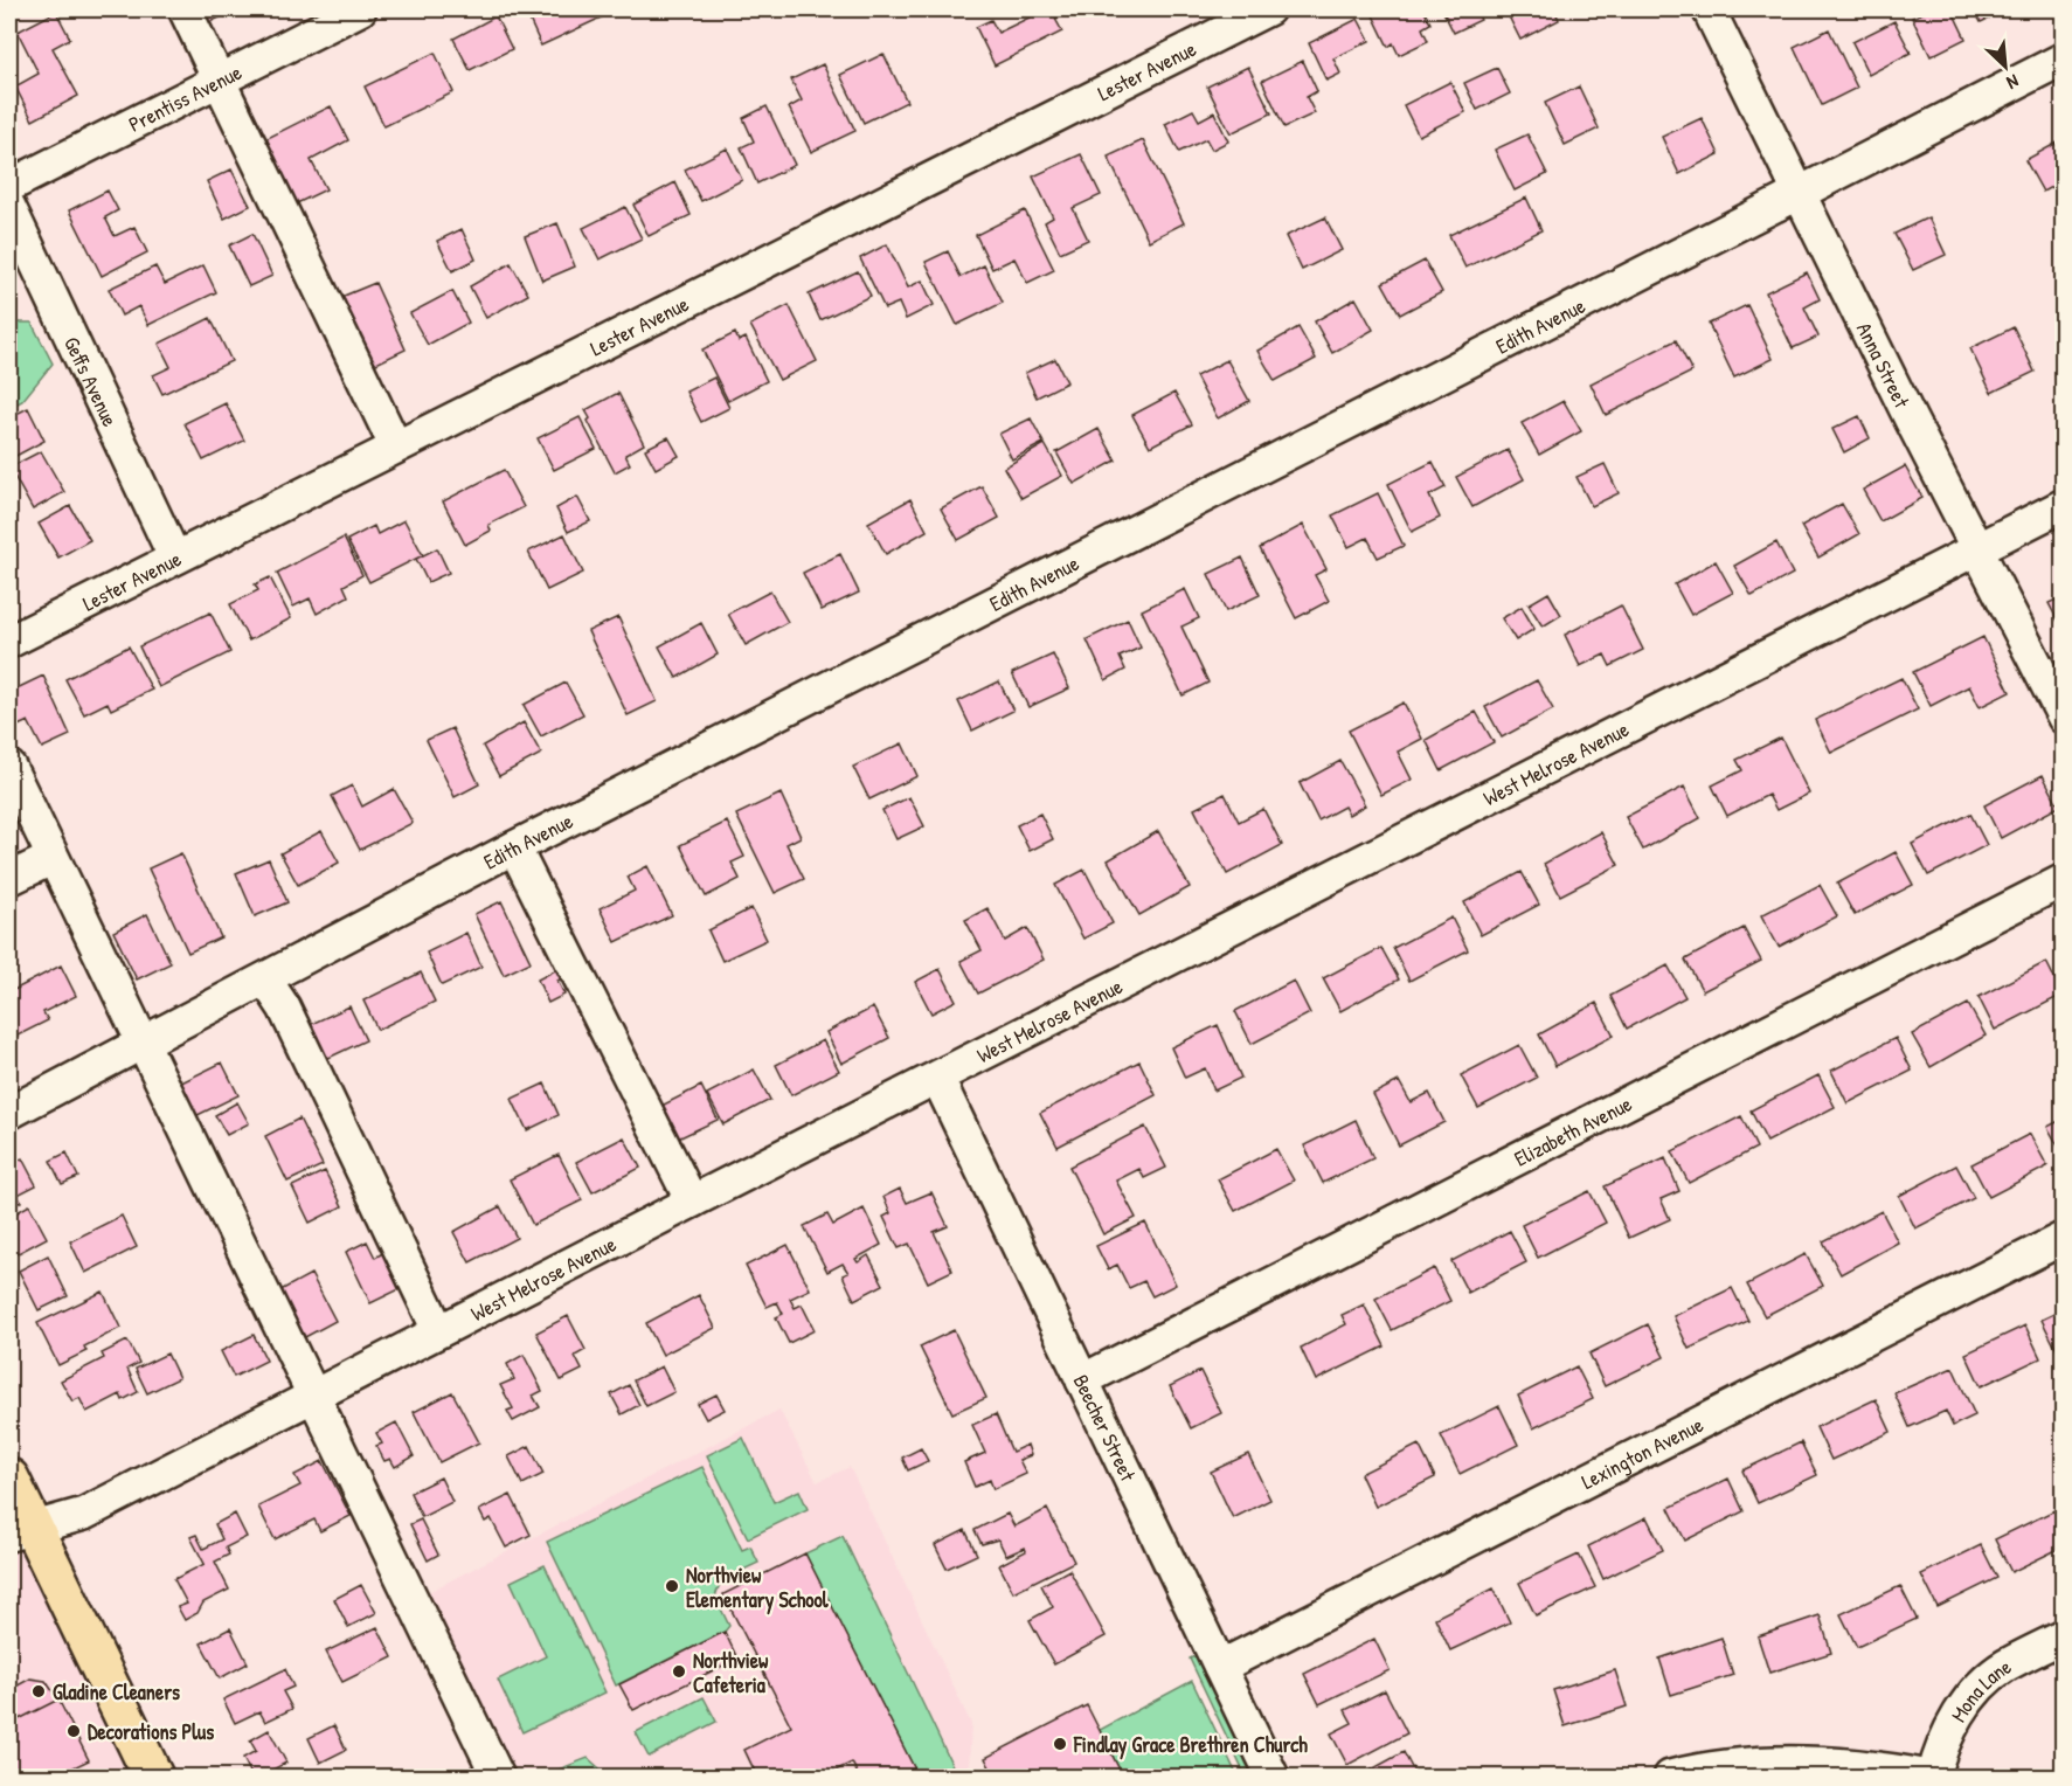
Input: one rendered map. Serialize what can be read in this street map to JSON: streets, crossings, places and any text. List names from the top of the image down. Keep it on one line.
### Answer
{"streets":{"street":["Lester Avenue","Prentiss Avenue","Edith Avenue","Anna Street","Geffs Avenue","West Melrose Avenue","Elizabeth Avenue","Beecher Street","Lexington Avenue","Mona Lane"]},"crossings":[["Lester Avenue","Geffs Avenue"],["Edith Avenue","Anna Street"],["Anna Street","West Melrose Avenue"],["West Melrose Avenue","Beecher Street"],["Elizabeth Avenue","Beecher Street"],["Beecher Street","Lexington Avenue"]],"places":["Northview Elementary School","Northview Cafeteria","Gladine Cleaners","Decorations Plus","Findlay Grace Brethren Church"],"north":"bottom right"}
